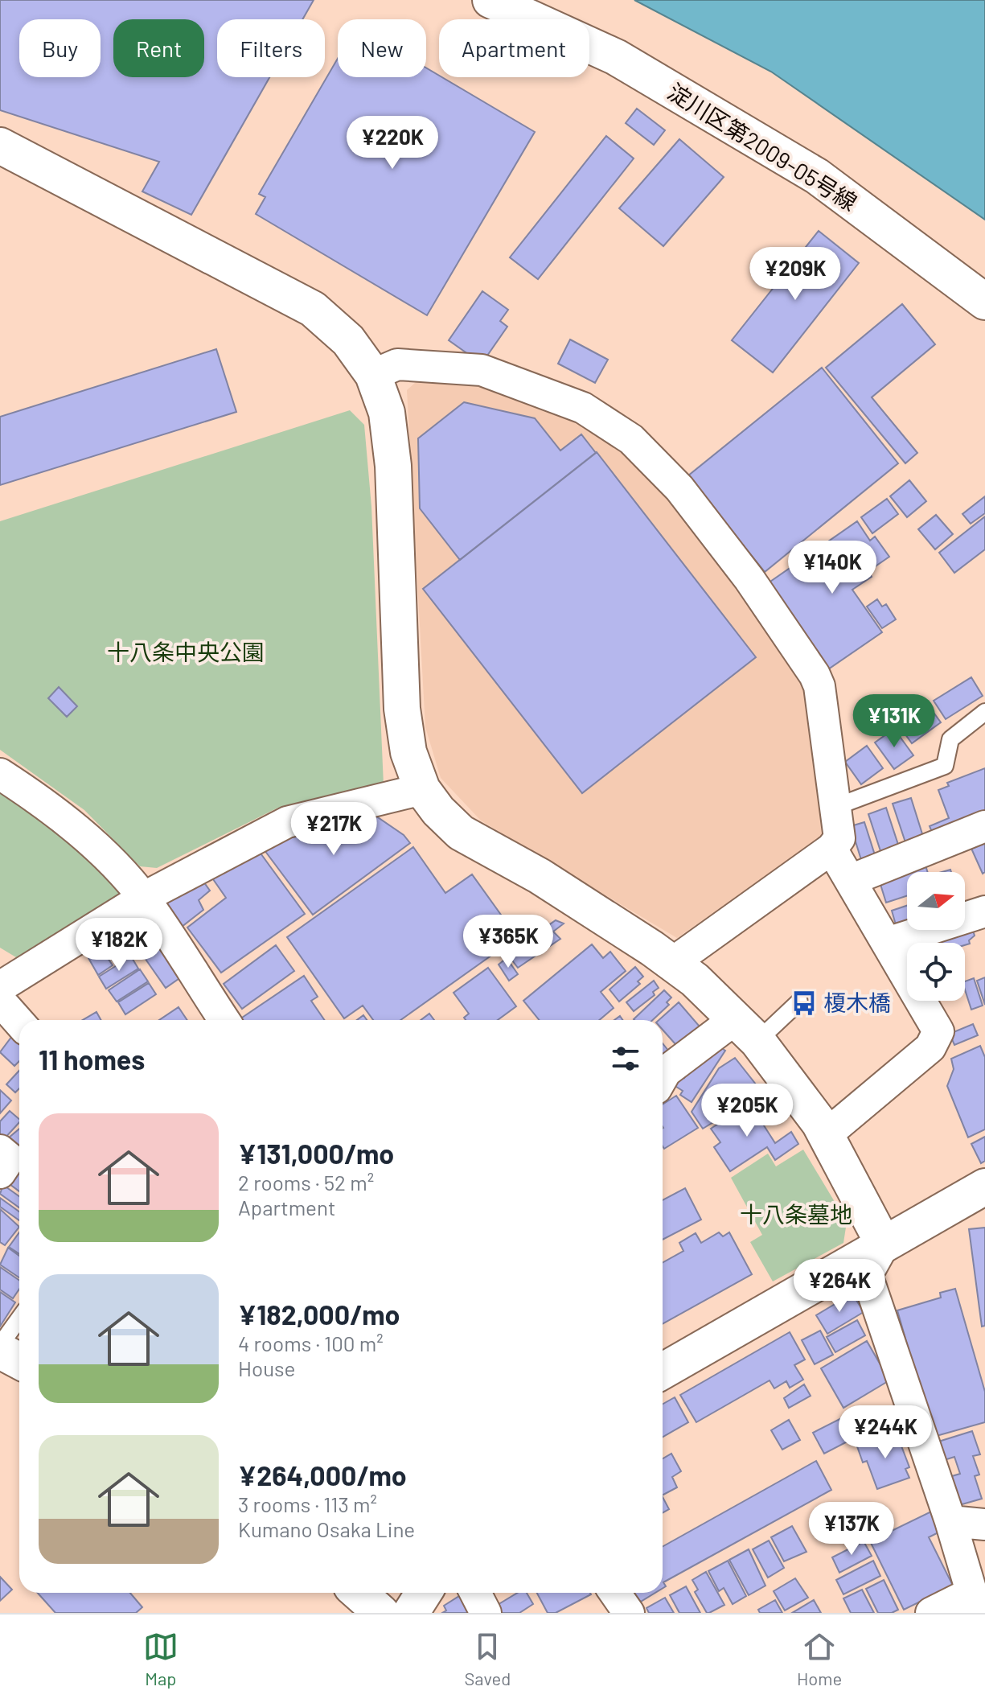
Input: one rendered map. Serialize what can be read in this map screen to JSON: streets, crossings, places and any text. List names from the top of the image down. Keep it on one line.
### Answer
{"streets":{"street":["淀川区第2009-05号線"]},"parks":["十八条中央公園","十八条墓地"],"places":{"bus stop":["榎木橋"]},"north":"right","page":{"chip":["Buy","Rent","Filters","New","Apartment"],"price":["¥220K","¥209K","¥140K","¥131K","¥217K","¥365K","¥182K","¥205K","¥264K","¥244K","¥137K"],"heading":"11 homes","list":[{"name":"¥131,000/mo","note":"2 rooms · 52 m² · Apartment"},{"name":"¥182,000/mo","note":"4 rooms · 100 m² · House"},{"name":"¥264,000/mo","note":"3 rooms · 113 m² · Kumano Osaka Line"}],"tabs":["Map","Saved","Home"]}}
